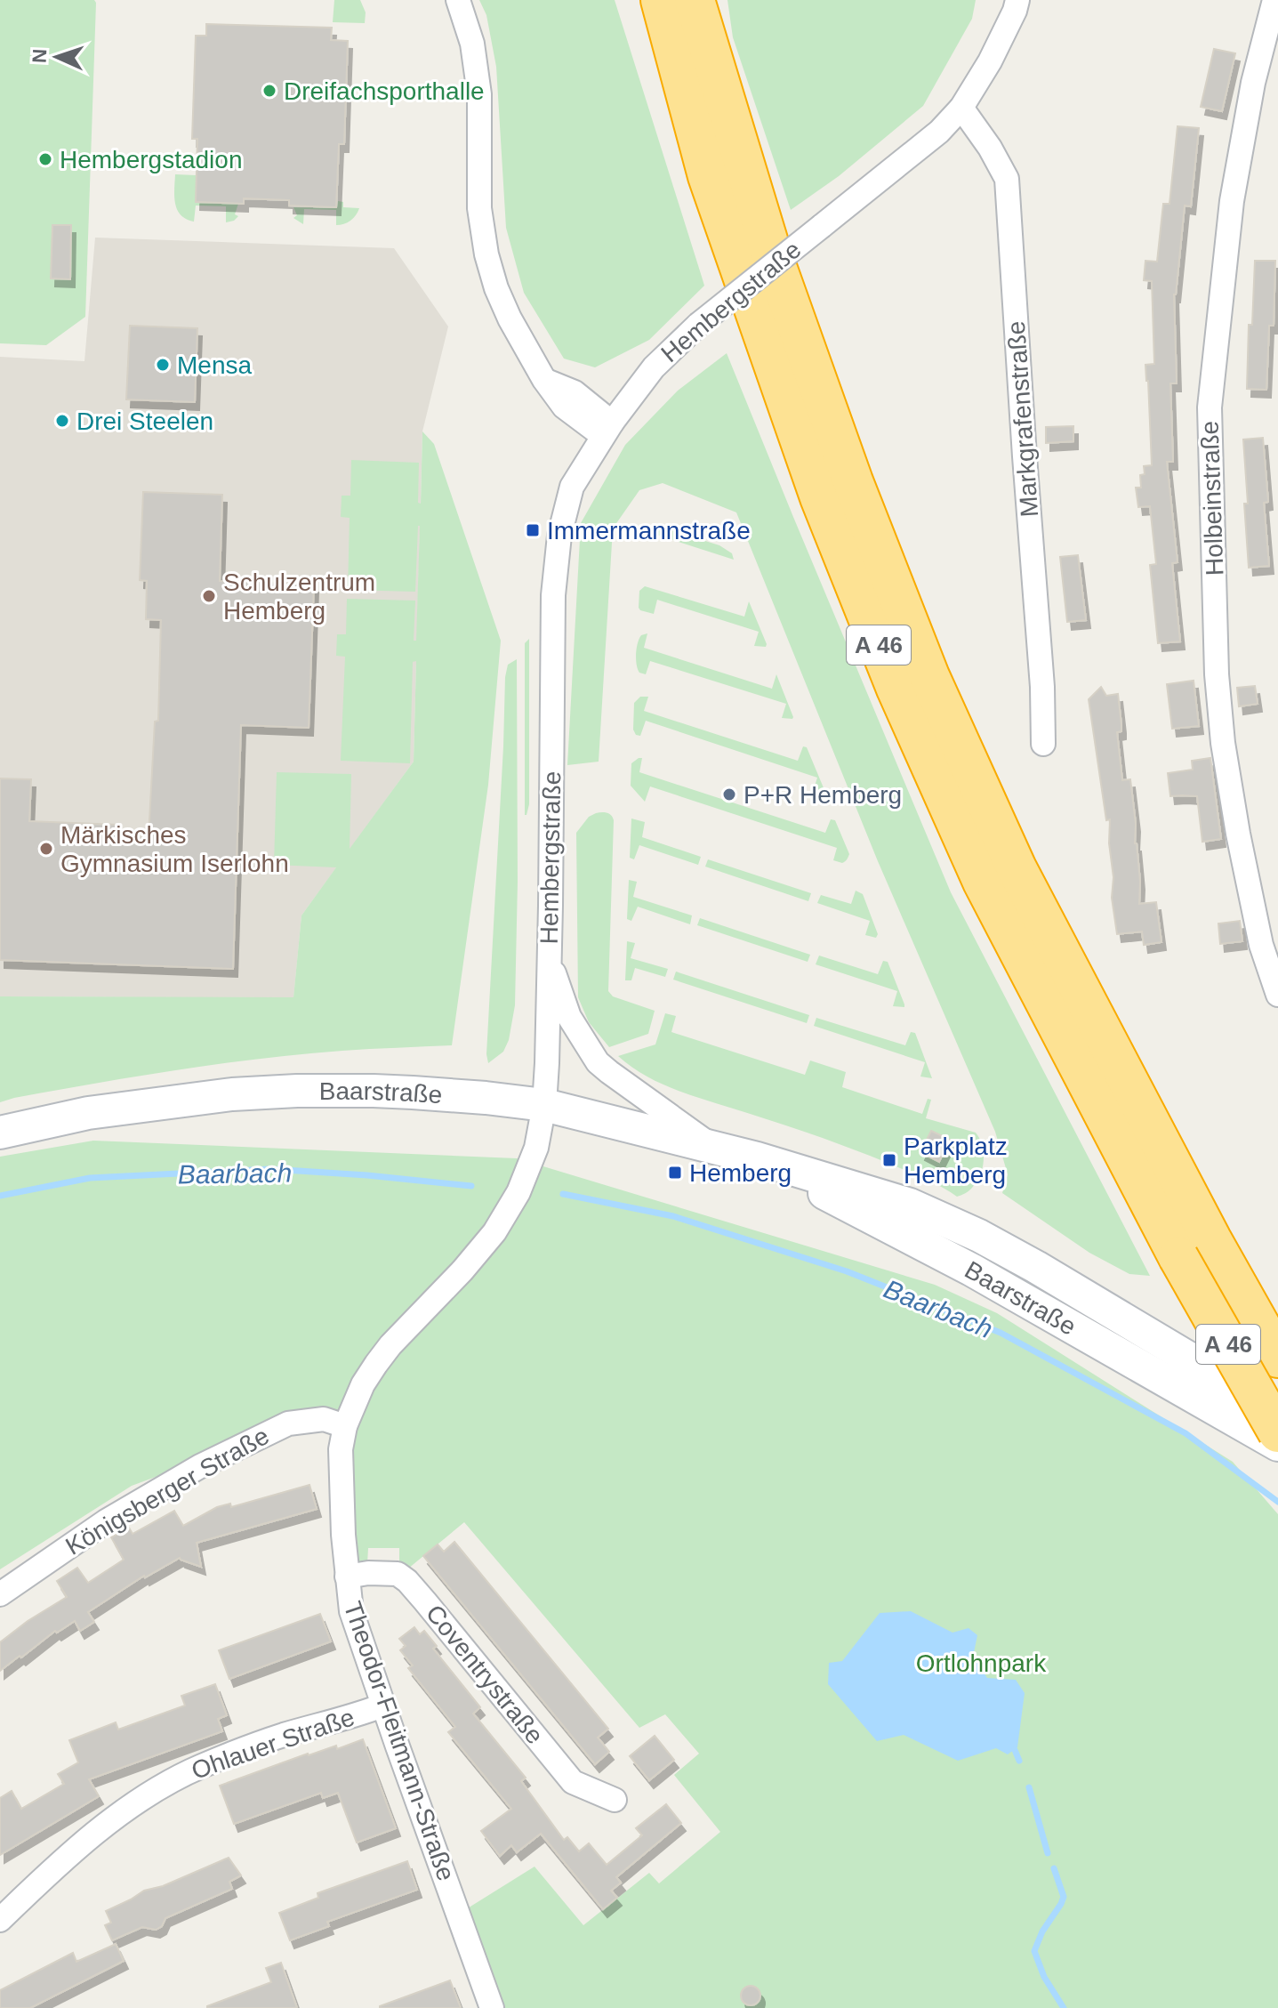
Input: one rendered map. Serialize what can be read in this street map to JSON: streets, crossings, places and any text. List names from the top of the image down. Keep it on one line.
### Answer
{"streets":{"highway":["A 46"],"main road":["Baarstraße"],"street":["Hembergstraße","Markgrafenstraße","Holbeinstraße","Königsberger Straße","Coventrystraße","Theodor-Fleitmann-Straße","Ohlauer Straße"]},"crossings":[["Hembergstraße","Markgrafenstraße"],["Hembergstraße","Baarstraße"],["Hembergstraße","Theodor-Fleitmann-Straße"],["Baarstraße","Theodor-Fleitmann-Straße"],["Königsberger Straße","Theodor-Fleitmann-Straße"],["Coventrystraße","Theodor-Fleitmann-Straße"],["Theodor-Fleitmann-Straße","Ohlauer Straße"]],"water":["Baarbach"],"parks":["Ortlohnpark"],"places":{"other":["Dreifachsporthalle","Hembergstadion","Mensa","Drei Steelen","Schulzentrum Hemberg","P+R Hemberg","Märkisches Gymnasium Iserlohn"],"transit":["Immermannstraße","Parkplatz Hemberg","Hemberg"]},"north":"left"}
